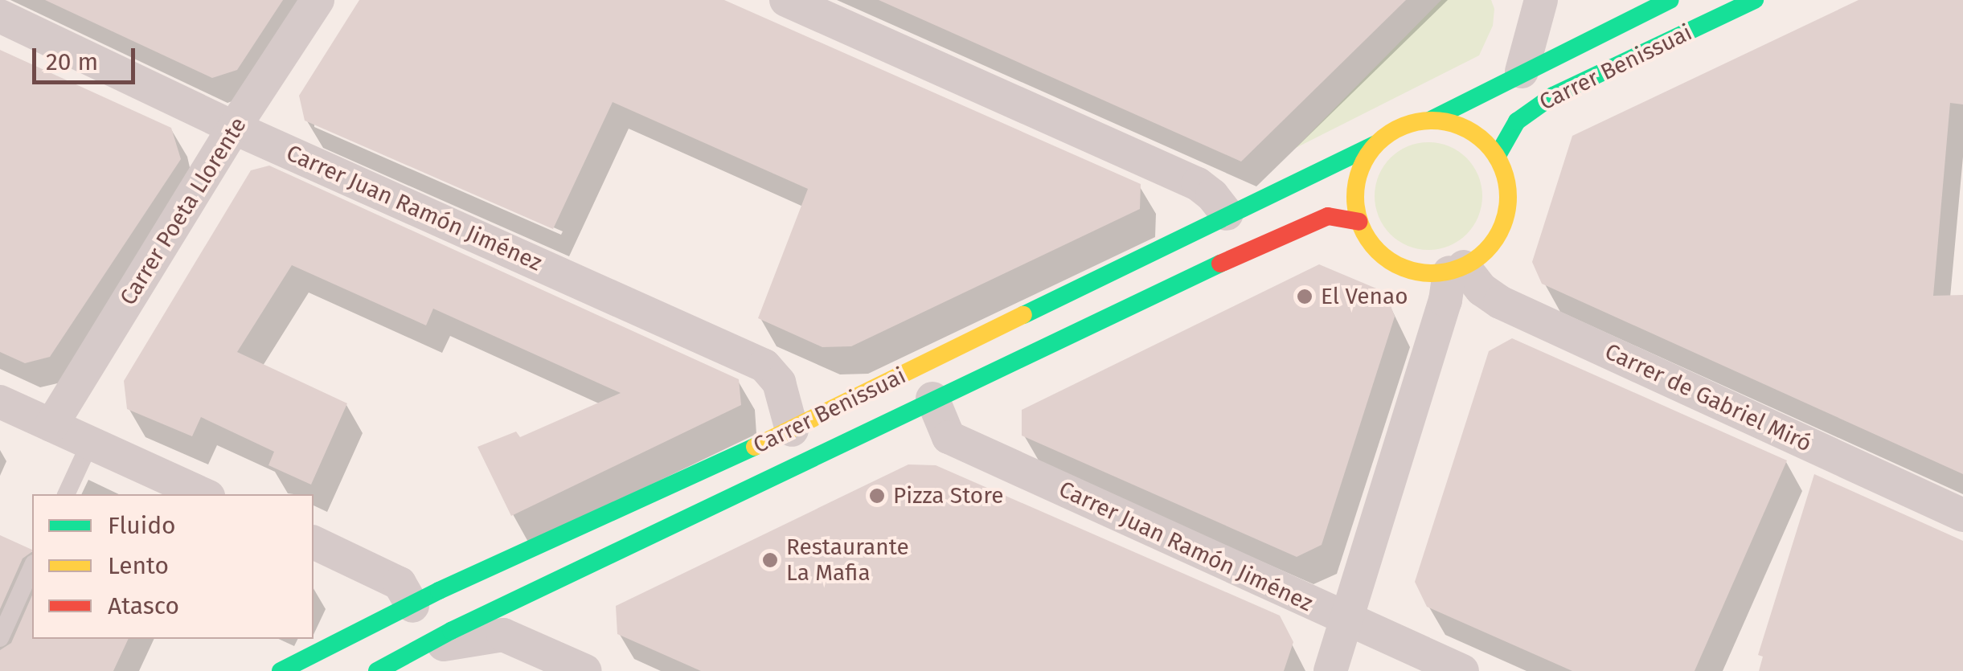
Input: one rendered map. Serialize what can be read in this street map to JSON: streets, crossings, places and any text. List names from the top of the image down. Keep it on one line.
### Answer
{"streets":{"street":["Carrer Benissuai","Carrer Juan Ramón Jiménez","Carrer Poeta Llorente","Carrer de Gabriel Miró"]},"crossings":[["Carrer Benissuai","Carrer Juan Ramón Jiménez"],["Carrer Benissuai","Carrer de Gabriel Miró"],["Carrer Juan Ramón Jiménez","Carrer Poeta Llorente"]],"places":["El Venao","Pizza Store","Restaurante La Mafia"],"legend":["Fluido","Lento","Atasco"],"scale_bar":"20 m"}
